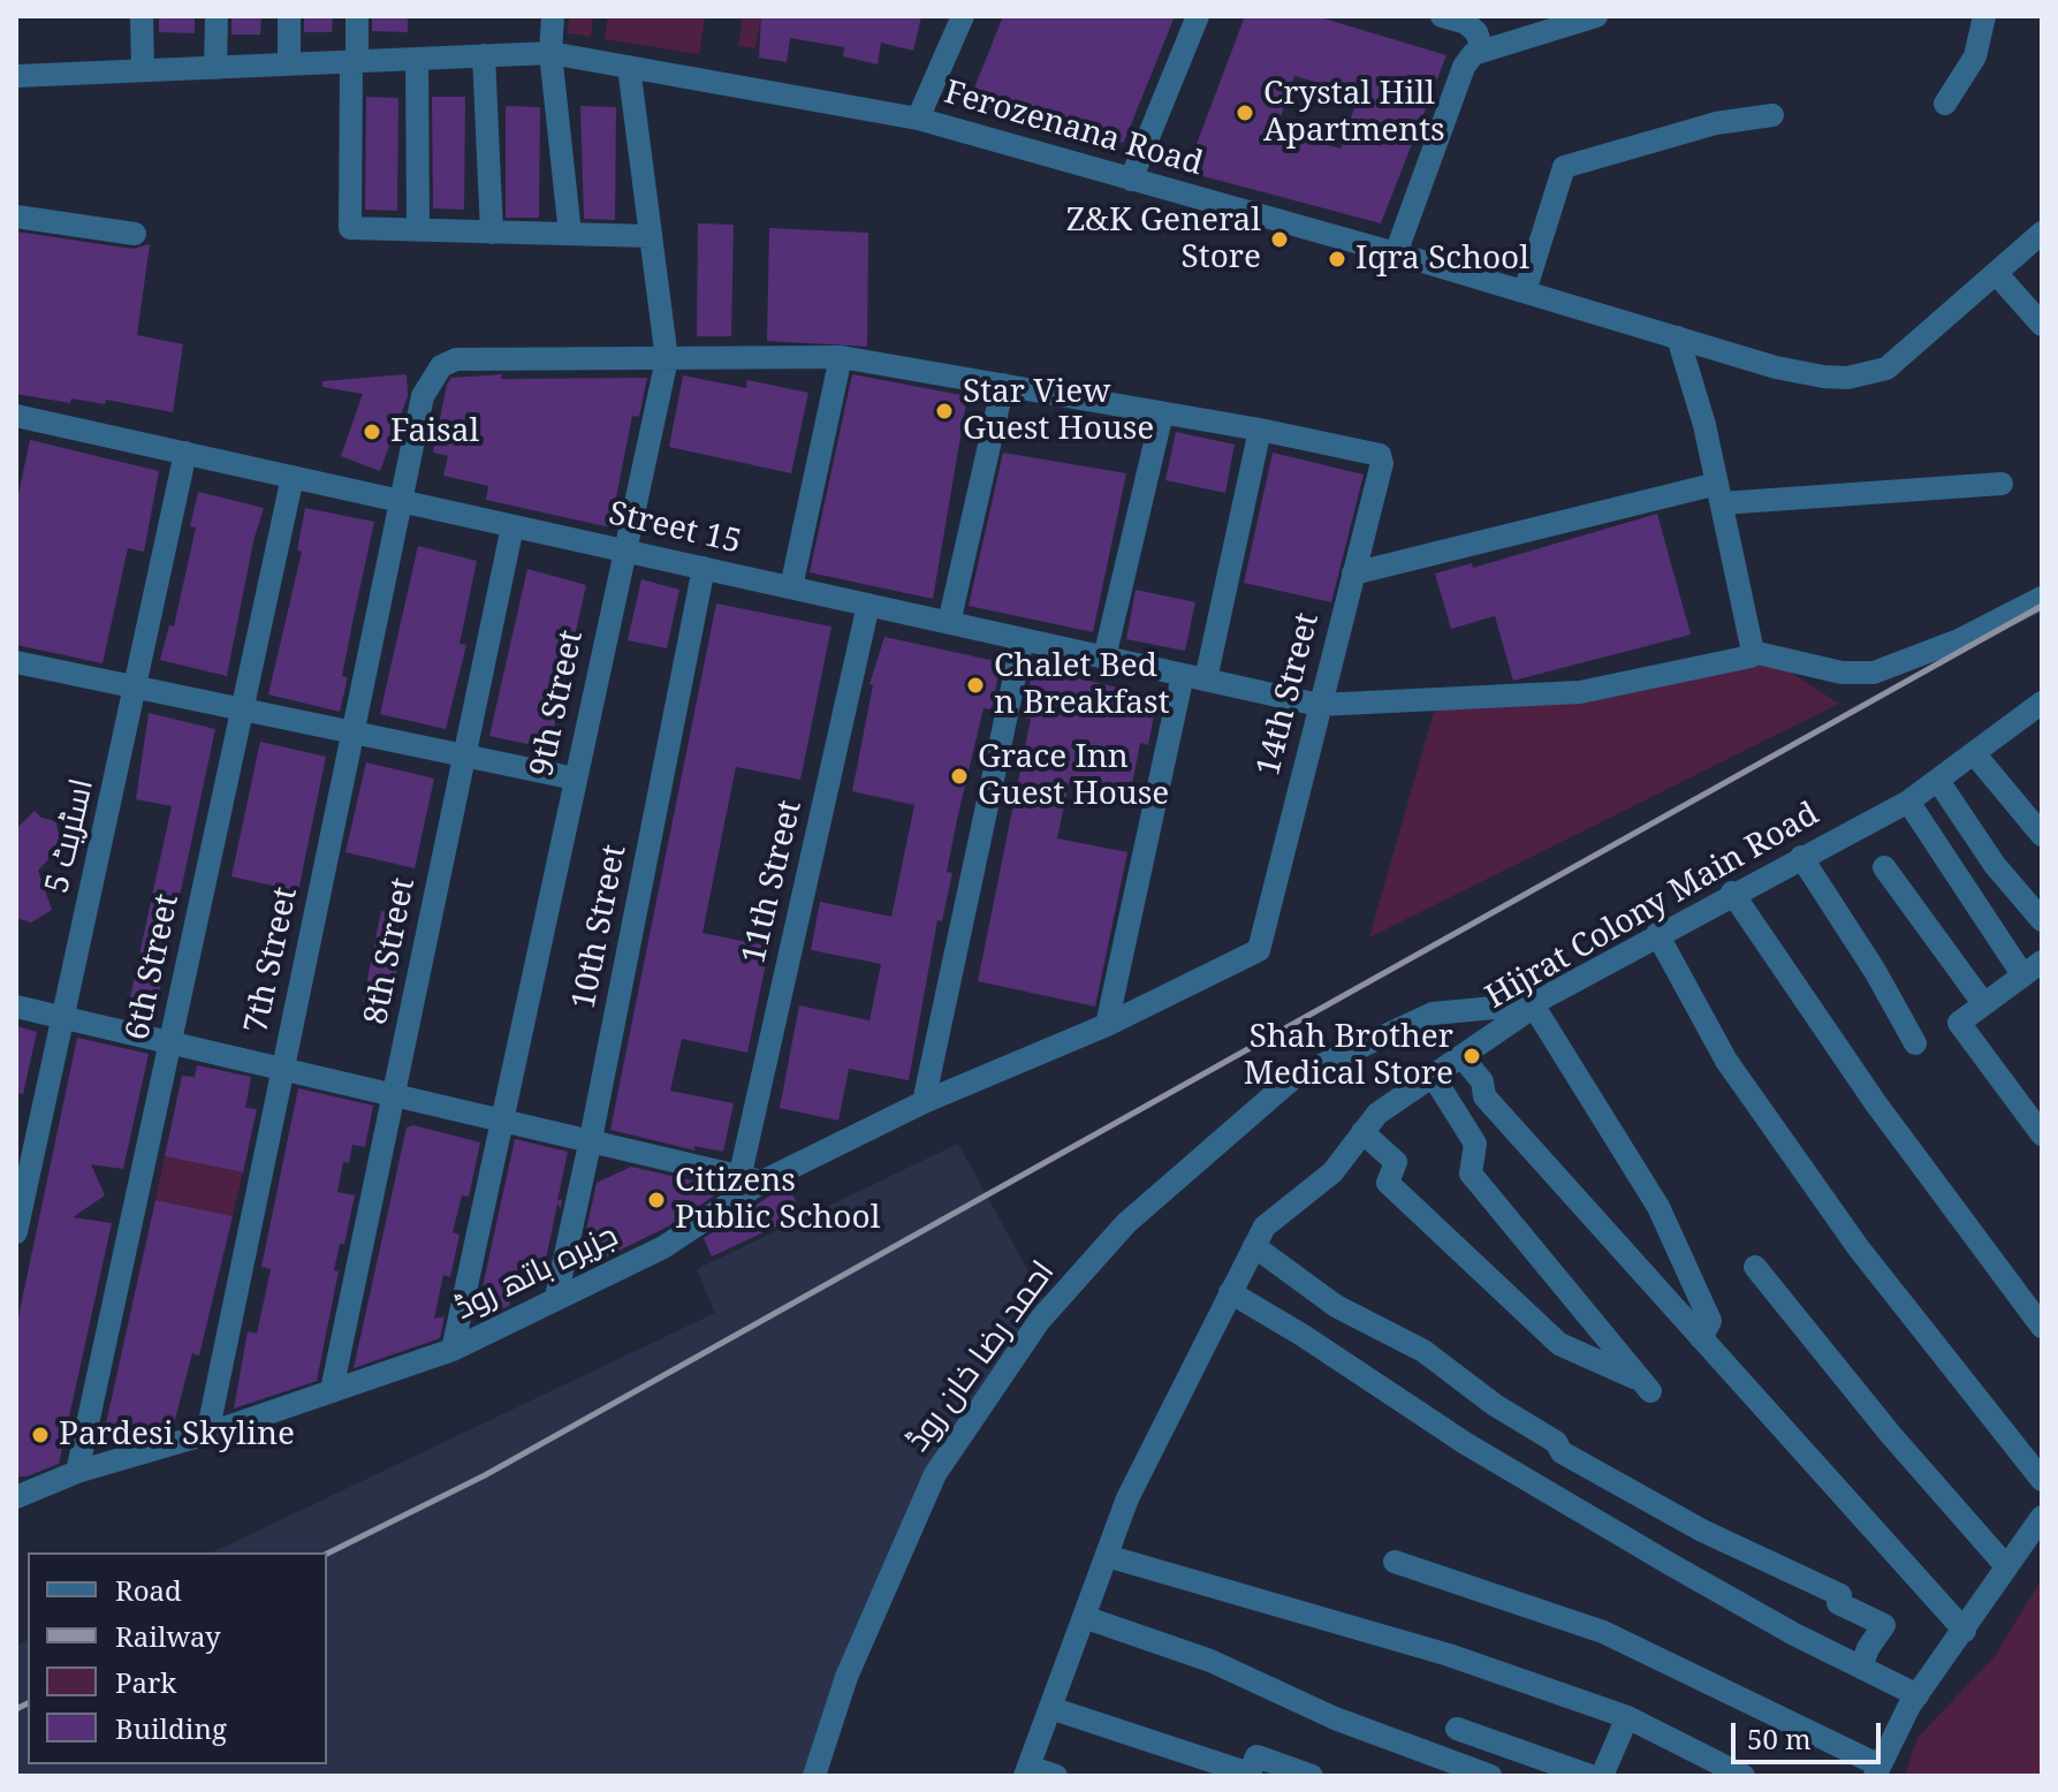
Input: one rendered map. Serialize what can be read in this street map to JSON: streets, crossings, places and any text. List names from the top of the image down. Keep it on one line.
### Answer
{"streets":{"street":["Ferozenana Road","Street 15","14th Street","9th Street","اسٹریٹ 5","11th Street","Hijrat Colony Main Road","10th Street","8th Street","7th Street","6th Street","جزیرہ باتھ روڈ","احمد رضا خان روڈ"]},"crossings":[["Ferozenana Road","9th Street"],["Street 15","14th Street"],["Street 15","9th Street"],["Street 15","اسٹریٹ 5"],["Street 15","11th Street"],["Street 15","10th Street"],["Street 15","8th Street"],["Street 15","7th Street"],["Street 15","6th Street"],["14th Street","جزیرہ باتھ روڈ"],["9th Street","7th Street"],["9th Street","جزیرہ باتھ روڈ"],["11th Street","جزیرہ باتھ روڈ"],["Hijrat Colony Main Road","احمد رضا خان روڈ"],["10th Street","جزیرہ باتھ روڈ"],["8th Street","جزیرہ باتھ روڈ"],["7th Street","جزیرہ باتھ روڈ"],["6th Street","جزیرہ باتھ روڈ"]],"places":["Crystal Hill Apartments","Z&K General Store","Iqra School","Star View Guest House","Faisal","Chalet Bed n Breakfast","Grace Inn Guest House","Shah Brother Medical Store","Citizens Public School","Pardesi Skyline"],"legend":["Road","Railway","Park","Building"],"scale_bar":"50 m"}
